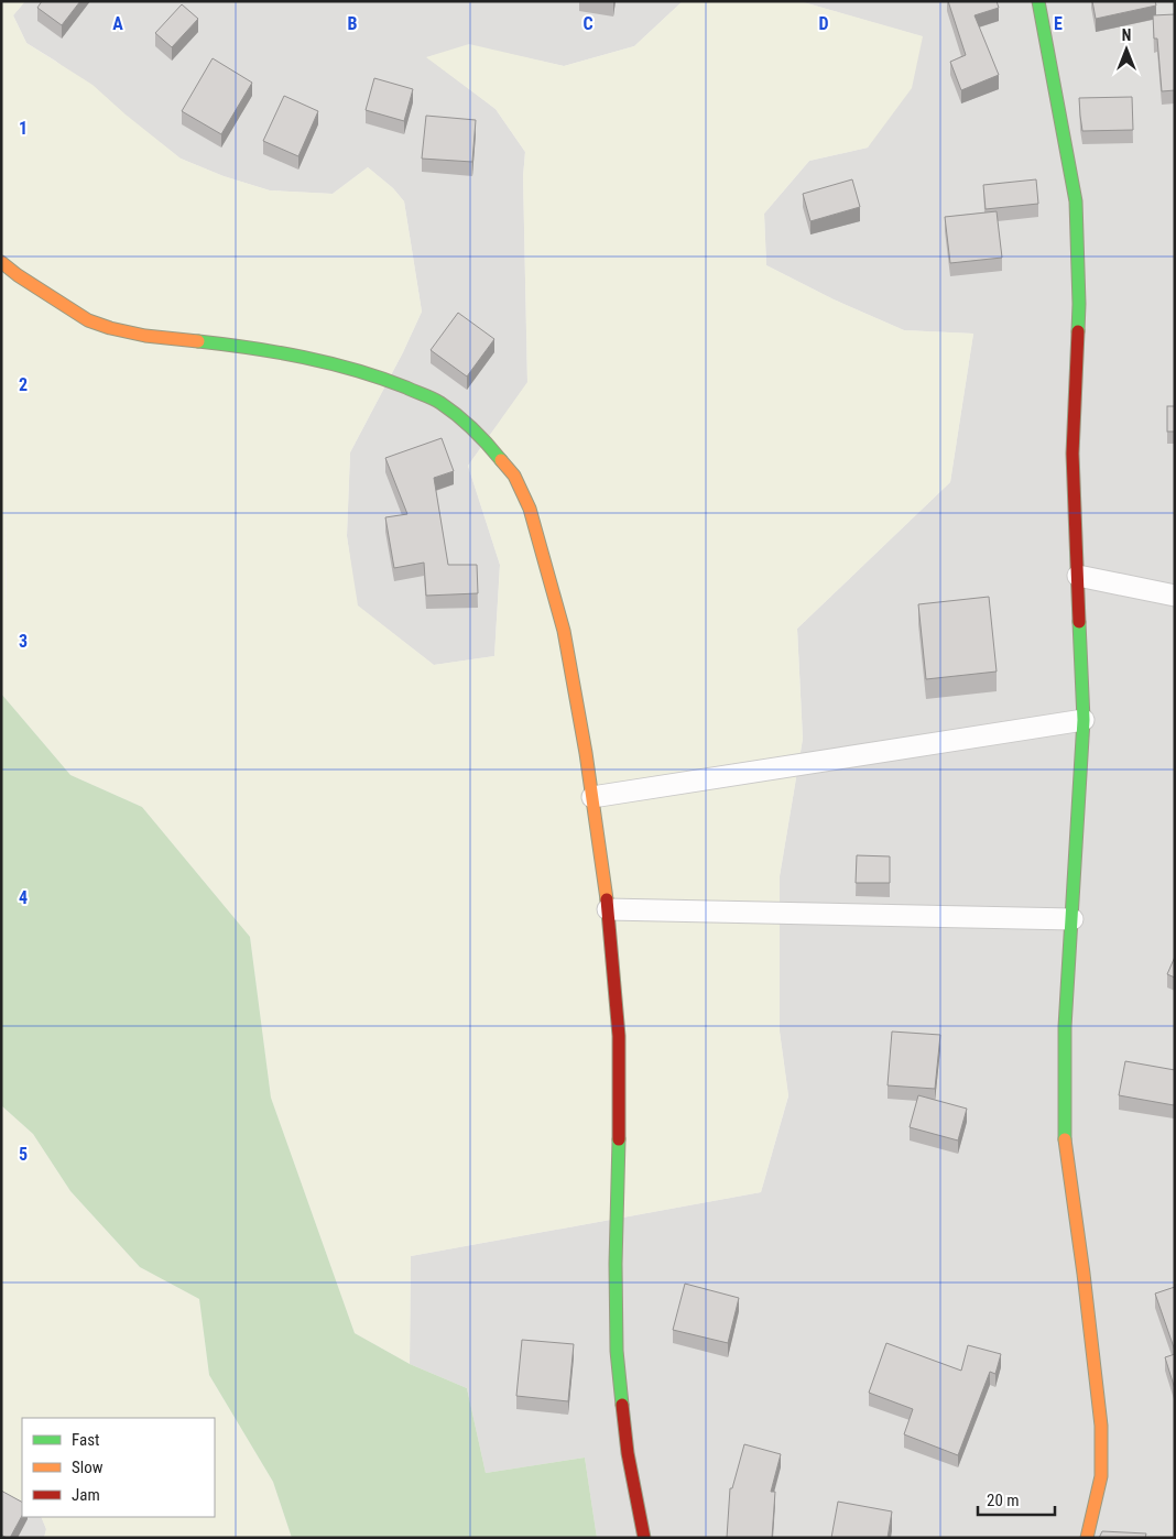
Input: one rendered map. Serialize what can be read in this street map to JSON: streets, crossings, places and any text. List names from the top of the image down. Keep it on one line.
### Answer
{"legend":["Fast","Slow","Jam"],"scale_bar":"20 m","north":"top","grid":{"columns":["A","B","C","D","E"],"rows":["1","2","3","4","5"]}}
